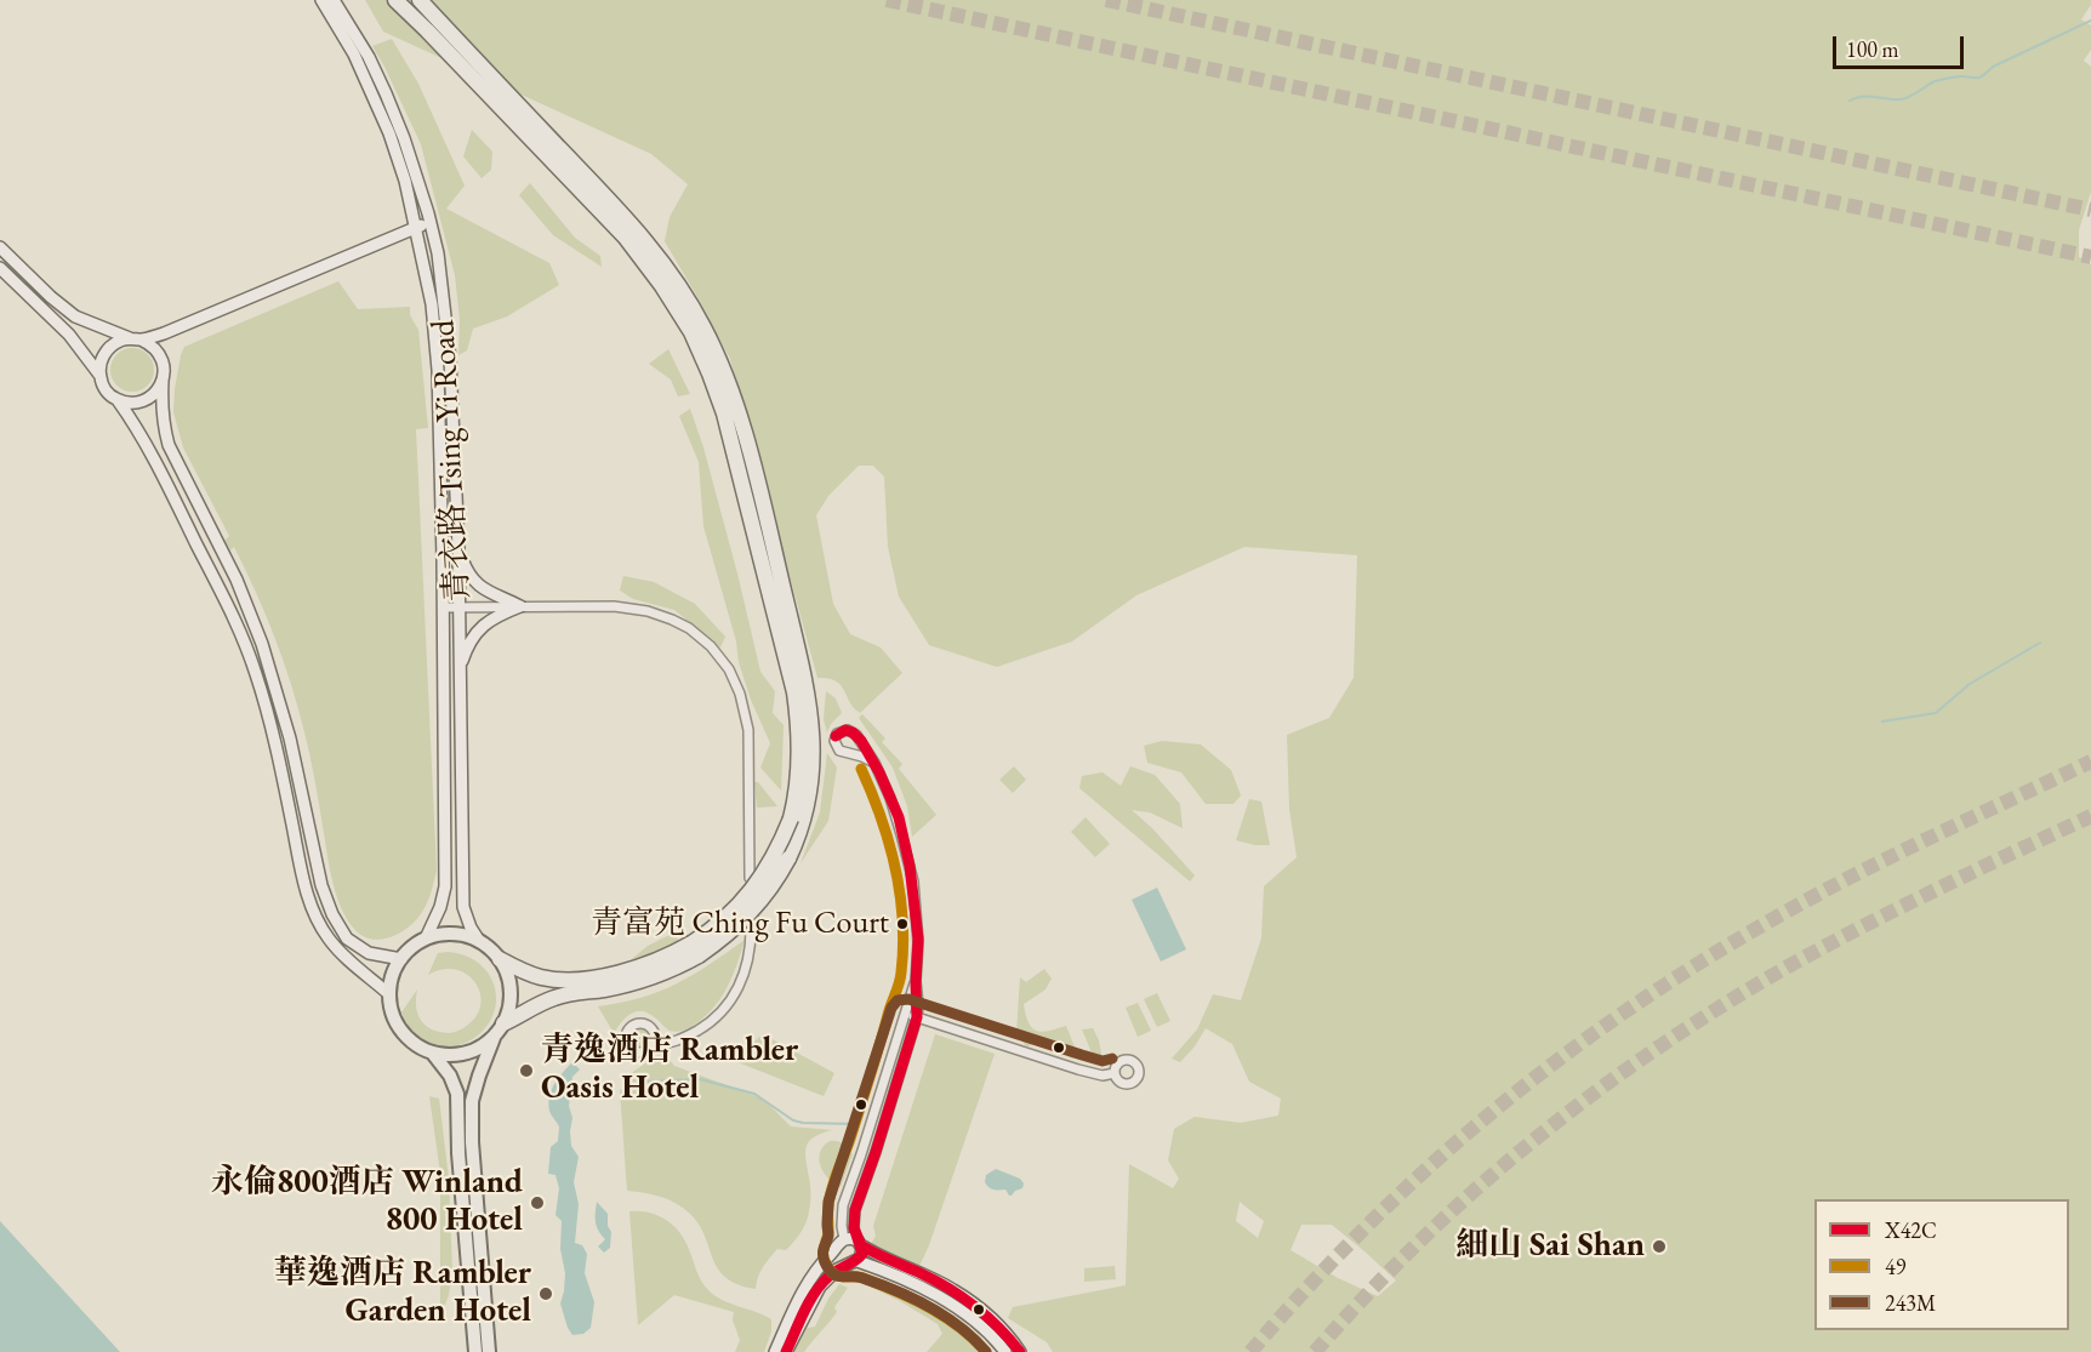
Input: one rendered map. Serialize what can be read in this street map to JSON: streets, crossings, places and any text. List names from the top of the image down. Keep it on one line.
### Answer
{"streets":{"main road":["青衣路 Tsing Yi Road"]},"places":["青富苑 Ching Fu Court","青逸酒店 Rambler Oasis Hotel","永倫800酒店 Winland 800 Hotel","細山 Sai Shan","華逸酒店 Rambler Garden Hotel"],"lines":["transit line X42C","transit line 49","transit line 243M"],"legend":["X42C","49","243M"],"scale_bar":"100 m"}
